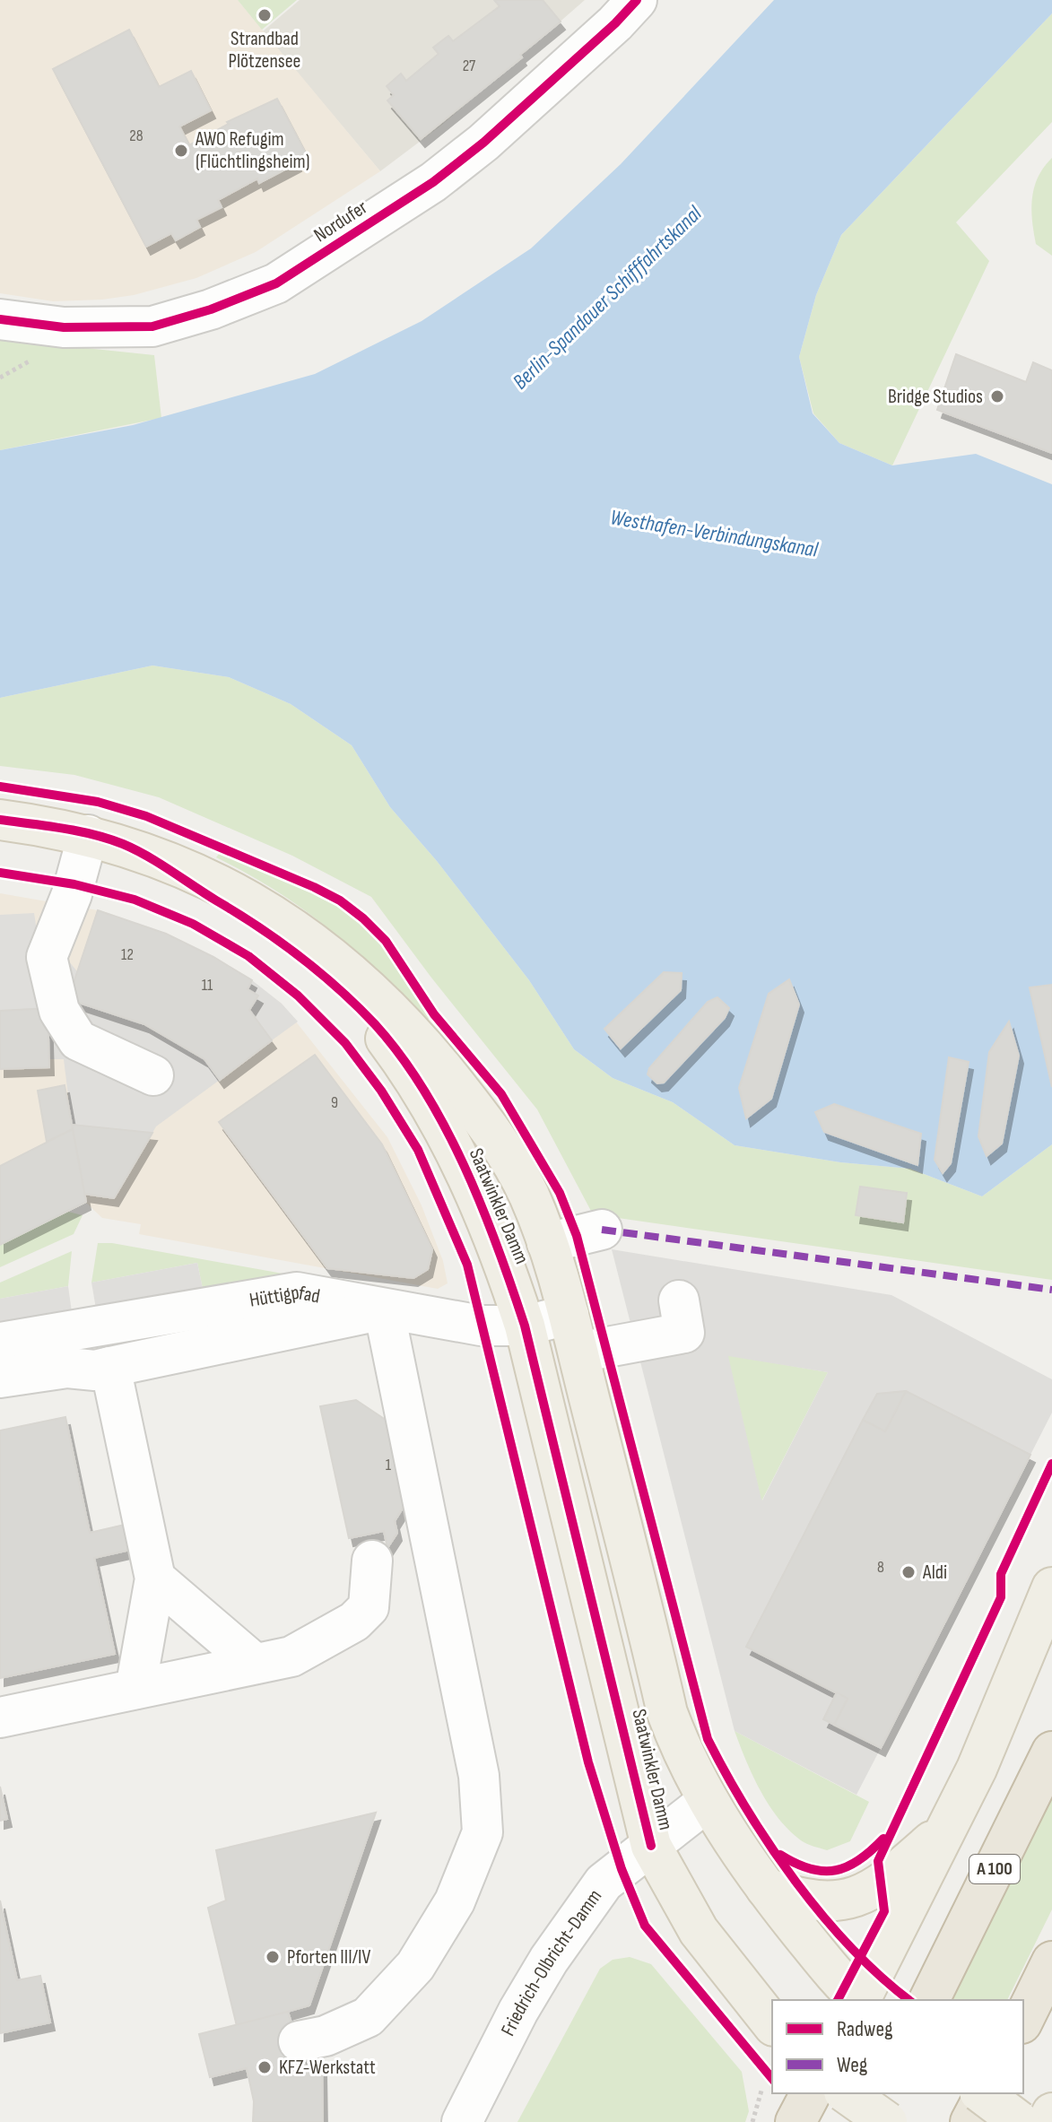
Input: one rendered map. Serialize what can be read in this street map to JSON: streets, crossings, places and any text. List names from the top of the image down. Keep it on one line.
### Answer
{"streets":{"highway":["A 100"],"main road":["Saatwinkler Damm"],"street":["Nordufer","Hüttigpfad","Friedrich-Olbricht-Damm"]},"crossings":[["Saatwinkler Damm","Hüttigpfad"],["Saatwinkler Damm","Friedrich-Olbricht-Damm"]],"water":["Berlin-Spandauer Schifffahrtskanal","Westhafen-Verbindungskanal"],"places":["Strandbad Plötzensee","AWO Refugim (Flüchtlingsheim)","Bridge Studios","Aldi","Pforten III/IV","KFZ-Werkstatt"],"house_numbers":["27","28","12","11","9","1","8"],"legend":["Radweg","Weg"]}
